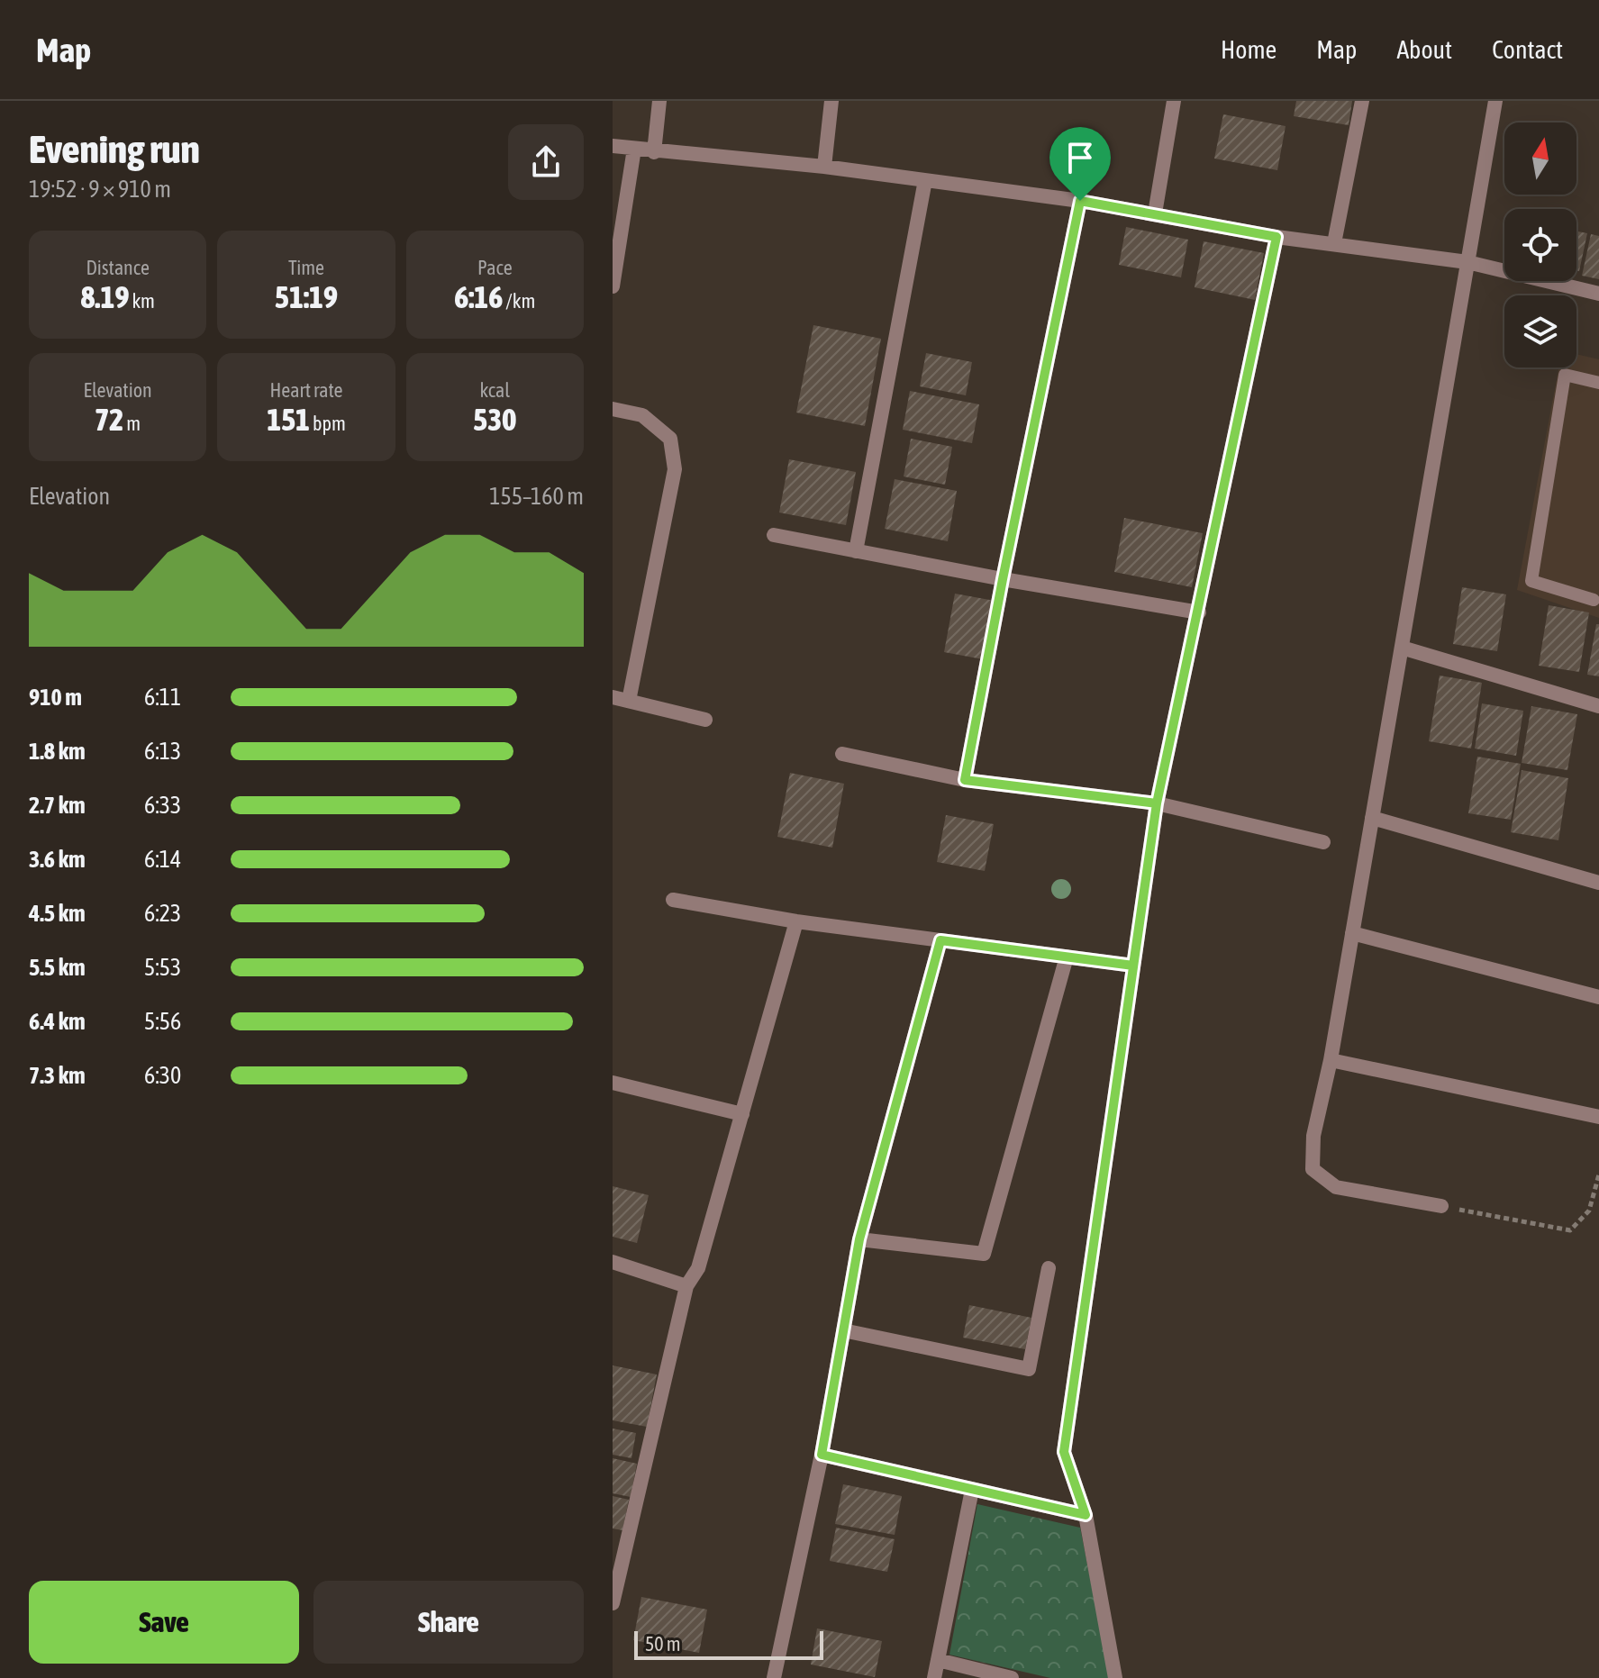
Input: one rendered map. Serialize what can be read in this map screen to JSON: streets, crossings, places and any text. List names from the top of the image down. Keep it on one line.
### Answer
{"scale_bar":"50 m","north":"top","page":{"header":"Map","nav":["Home","Map","About","Contact"],"heading":["Evening run","19:52 · 9 × 910 m"],"stats":[["Distance","8.19 km"],["Time","51:19"],["Pace","6:16 /km"],["Elevation","72 m"],["Heart rate","151 bpm"],["kcal","530"]],"chart":["Elevation","155–160 m"],"list":[{"name":"910 m","note":"6:11"},{"name":"1.8 km","note":"6:13"},{"name":"2.7 km","note":"6:33"},{"name":"3.6 km","note":"6:14"},{"name":"4.5 km","note":"6:23"},{"name":"5.5 km","note":"5:53"},{"name":"6.4 km","note":"5:56"},{"name":"7.3 km","note":"6:30"}],"buttons":["Save","Share"],"scale":"50 m"}}
